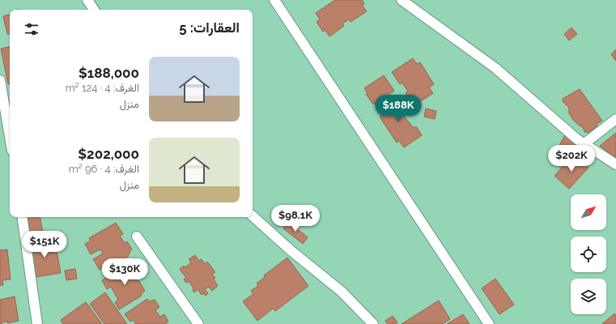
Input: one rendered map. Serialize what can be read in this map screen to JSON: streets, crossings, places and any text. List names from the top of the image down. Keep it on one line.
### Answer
{"north":"top right","page":{"heading":"العقارات: 5","list":[{"name":"$188,000","note":"الغرف: 4 · 124 m² · منزل"},{"name":"$202,000","note":"الغرف: 4 · 96 m² · منزل"}],"price":["$188K","$202K","$98.1K","$151K","$130K"]}}
